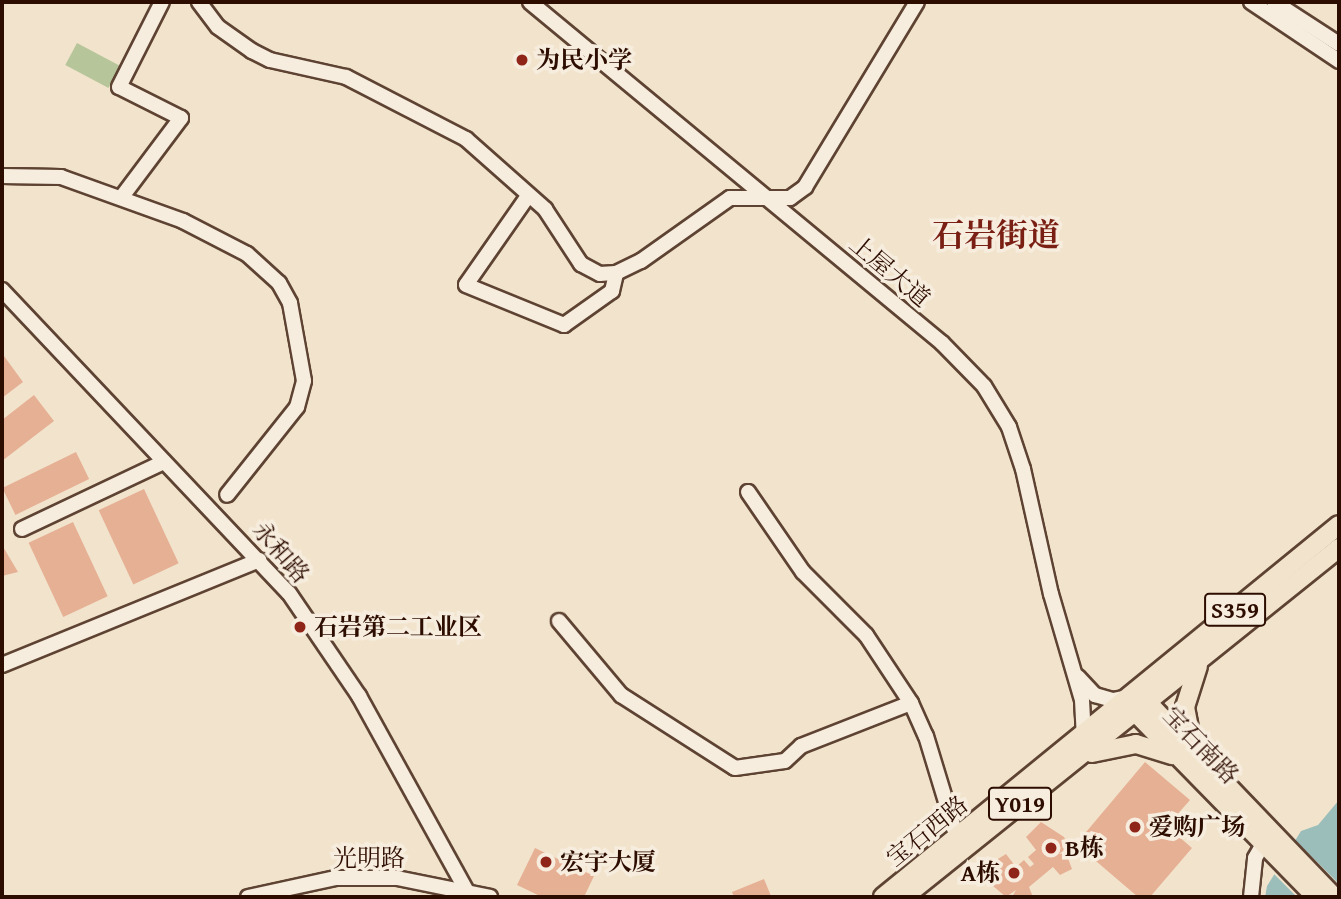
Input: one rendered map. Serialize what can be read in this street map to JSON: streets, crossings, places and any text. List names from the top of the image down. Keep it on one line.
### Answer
{"streets":{"main road":["S359","宝石南路","Y019","宝石西路"],"street":["上屋大道","永和路","光明路"]},"crossings":[["上屋大道","宝石西路"],["永和路","光明路"],["S359","宝石南路"],["S359","宝石西路"],["宝石南路","宝石西路"]],"districts":["石岩街道"],"places":["为民小学","石岩第二工业区","爱购广场","B栋","宏宇大厦","A栋"]}
